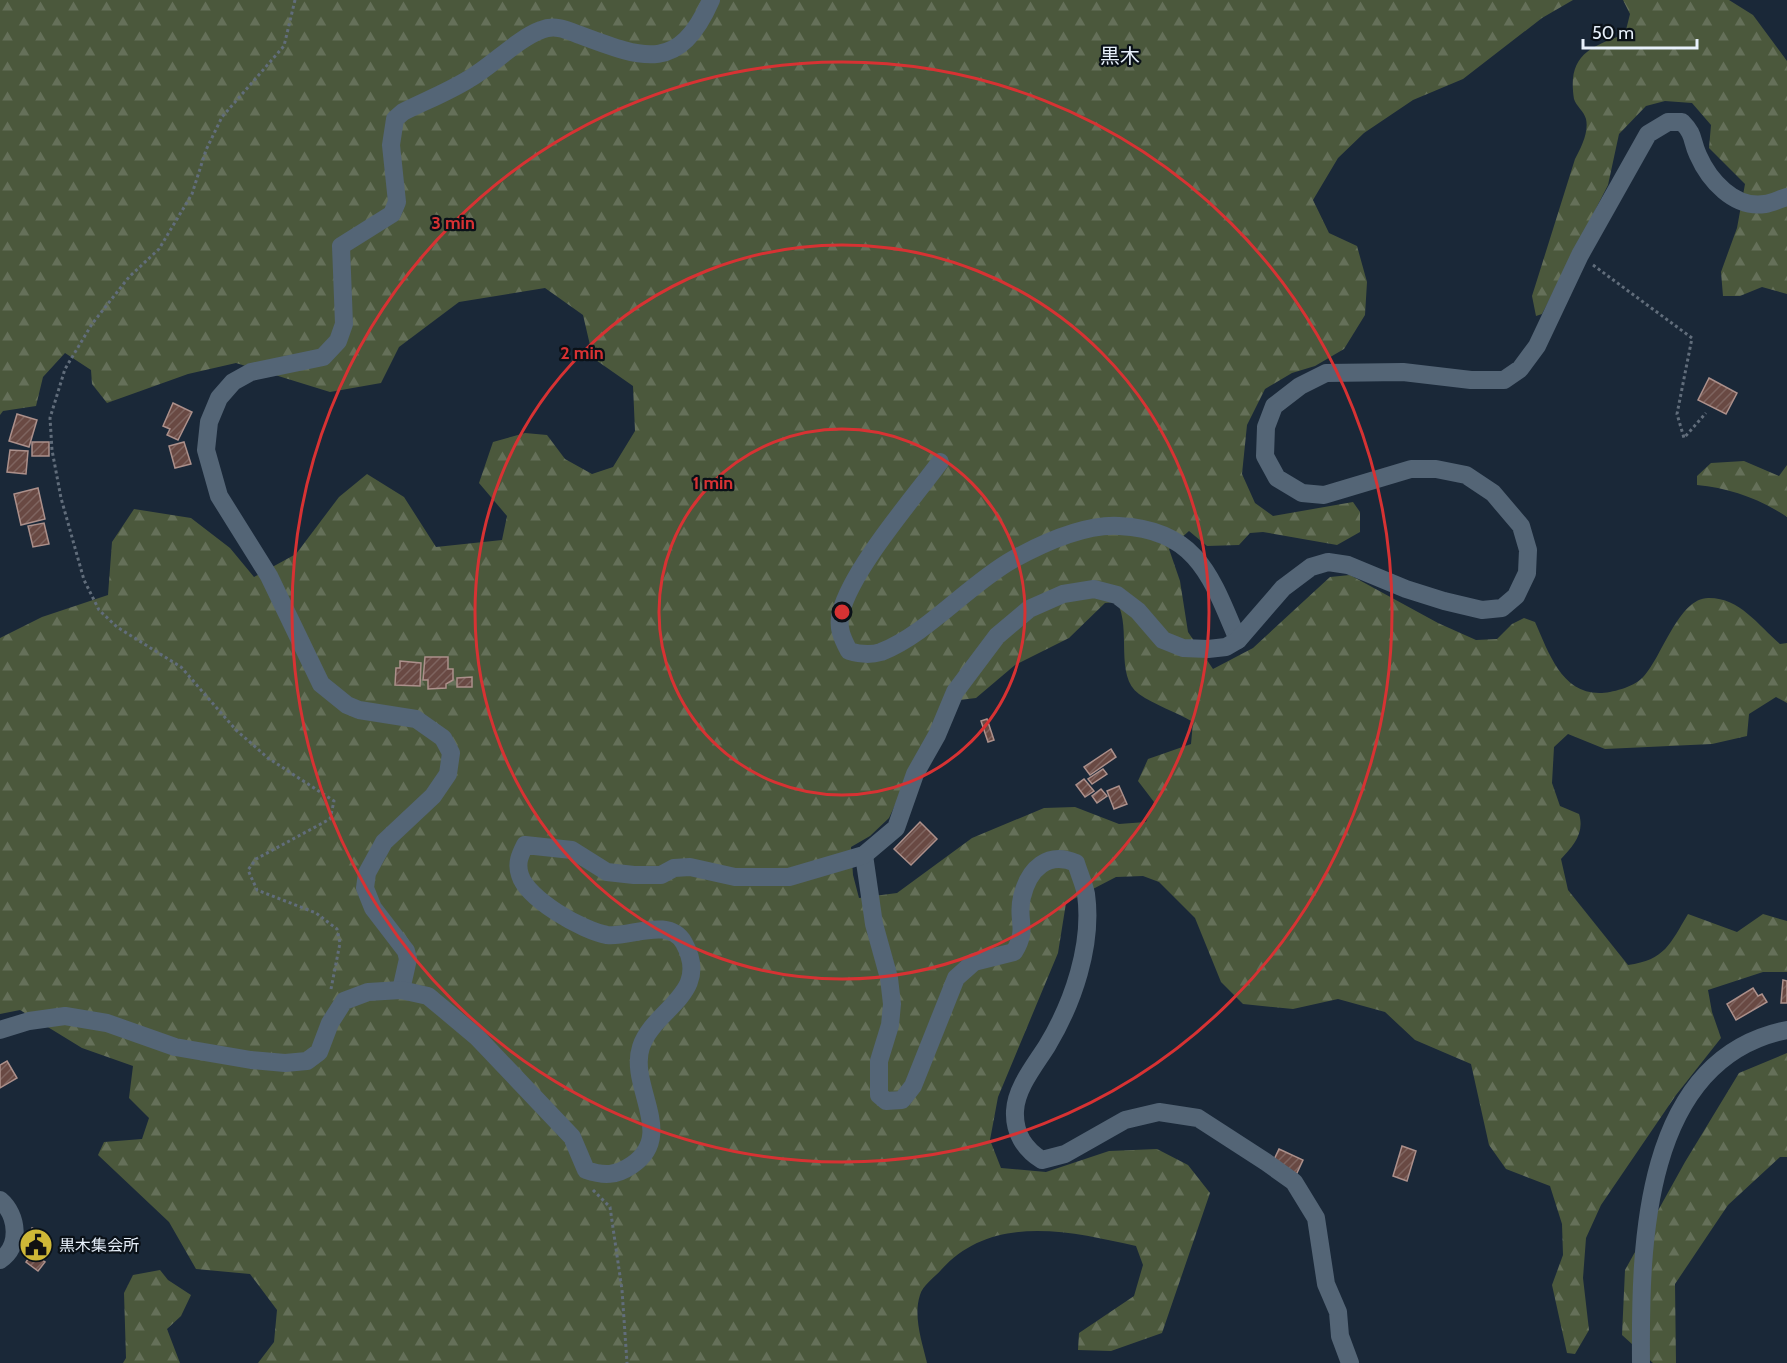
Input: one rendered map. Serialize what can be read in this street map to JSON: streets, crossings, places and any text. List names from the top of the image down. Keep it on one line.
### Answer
{"districts":["黒木"],"places":{"public building":["黒木集会所"]},"scale_bar":"50 m","rings":["3 min","2 min","1 min"]}
